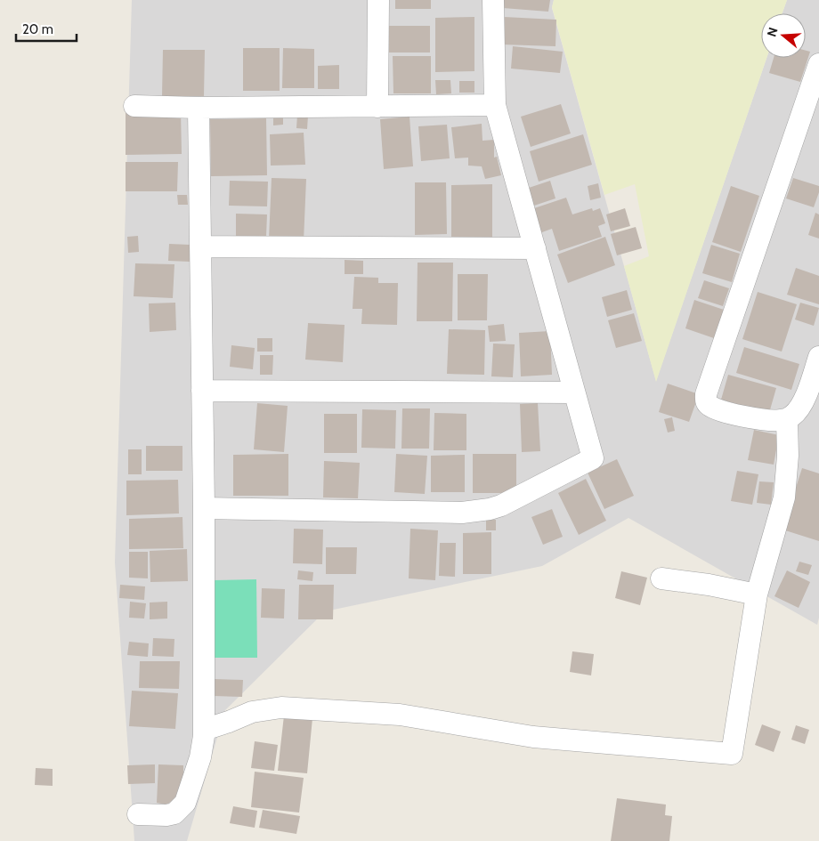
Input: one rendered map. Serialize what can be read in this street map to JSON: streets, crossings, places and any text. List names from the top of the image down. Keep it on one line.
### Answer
{"scale_bar":"20 m","north":"left"}
